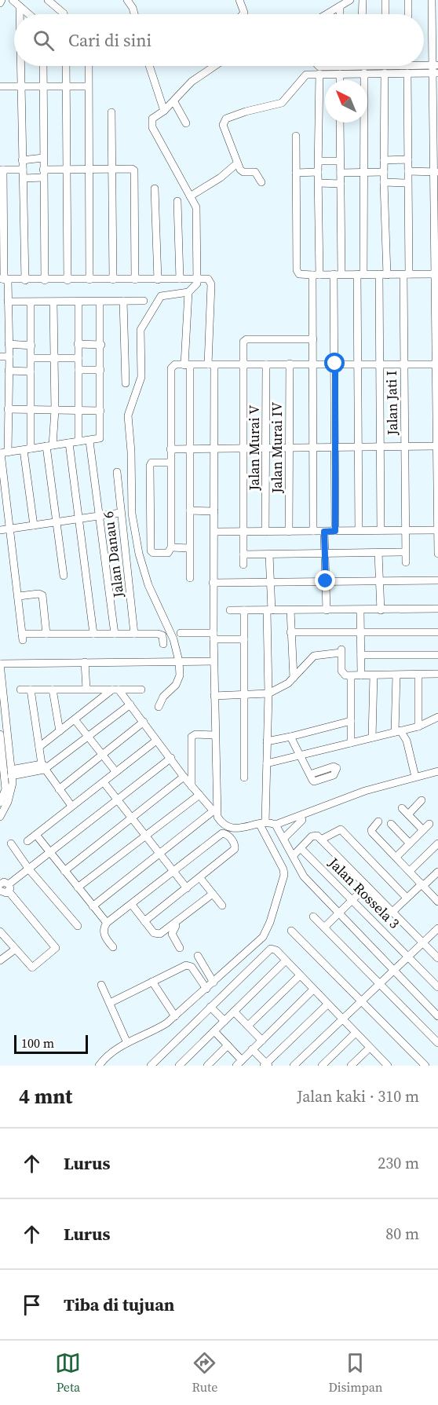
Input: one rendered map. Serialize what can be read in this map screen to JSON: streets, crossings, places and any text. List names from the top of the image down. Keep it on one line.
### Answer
{"streets":{"street":["Jalan Jati I","Jalan Murai V","Jalan Murai IV","Jalan Danau 6","Jalan Rossela 3"]},"scale_bar":"100 m","north":"top left","page":{"search":"Cari di sini","scale":"100 m","heading":["4 mnt","Jalan kaki · 310 m"],"list":[["Lurus","230 m"],["Lurus","80 m"],"Tiba di tujuan"],"nav":["Peta","Rute","Disimpan"]}}
